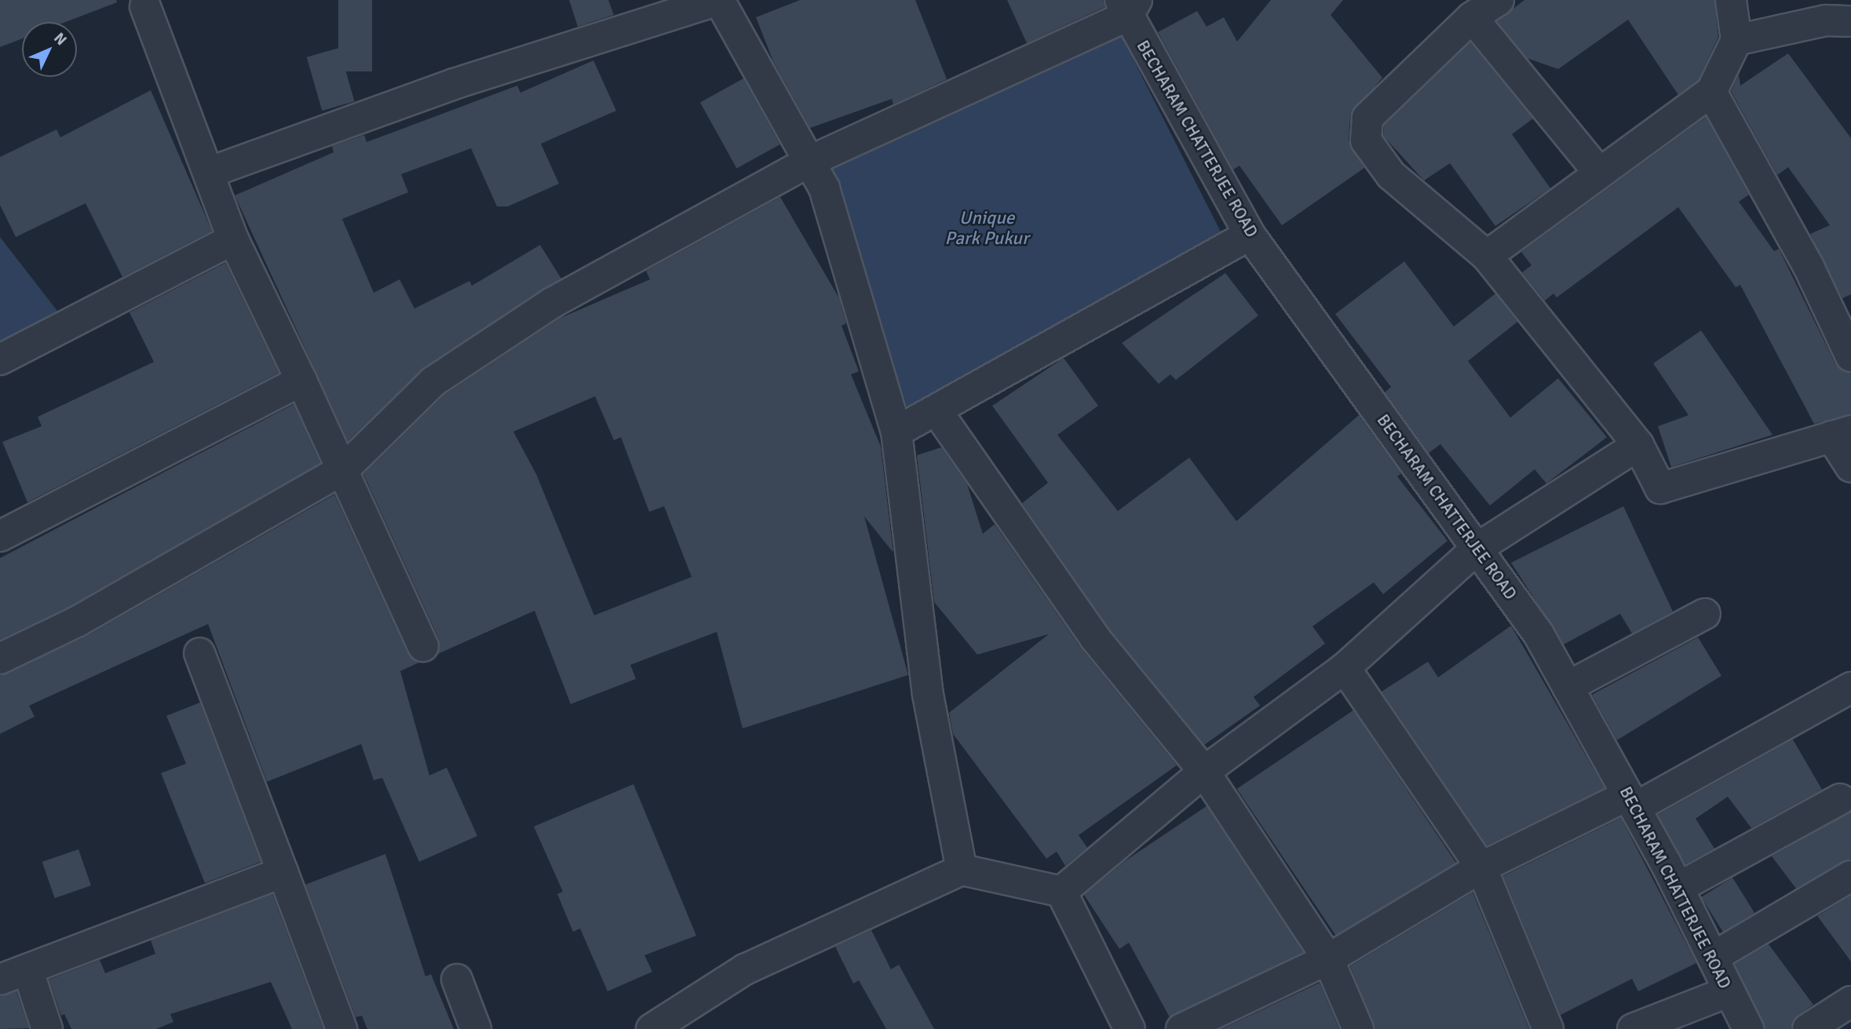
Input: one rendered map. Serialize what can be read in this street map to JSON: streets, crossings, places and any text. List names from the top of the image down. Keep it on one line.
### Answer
{"streets":{"street":["BECHARAM CHATTERJEE ROAD"]},"water":["Unique Park Pukur"],"north":"top right"}
